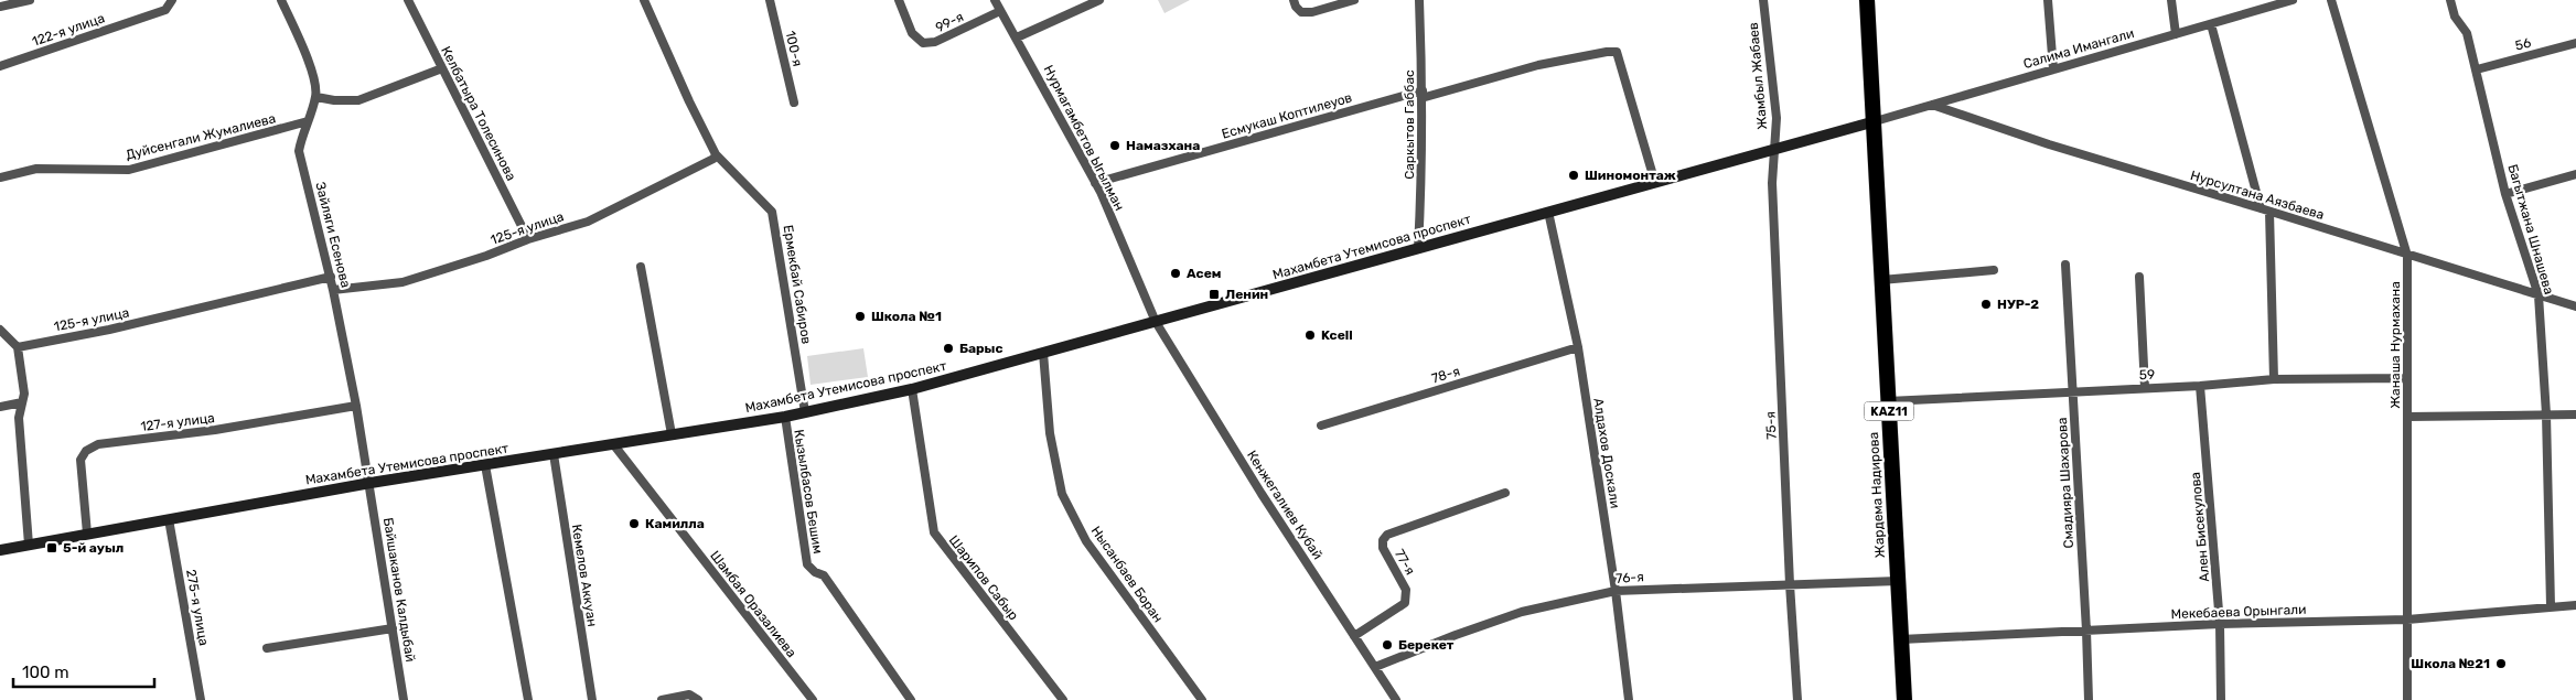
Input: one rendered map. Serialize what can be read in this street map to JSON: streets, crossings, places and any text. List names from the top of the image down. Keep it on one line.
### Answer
{"streets":{"highway":["KAZ11","Жардема Надирова"],"street":["99-я","122-я улица","56","100-я","Салима Имангали","Жамбыл Жабаев","Келбатыра Толесинова","Есмукаш Коптилеуов","Саркытов Габбас","Дуйсенгали Жумалиева","Нурмагамбетов Ыгылман","Нурсултана Аязбаева","125-я улица","Багытжана Шнашева","Зайляги Есенова","Махамбета Утемисова проспект","Ермекбай Сабиров","Жанаша Нурмахана","78-я","59","127-я улица","75-я","Алдахов Доскали","Смадияра Шахарова","Кызылбасов Бешим","Кенжегалиев Кубай","Ален Бисекулова","77-я","Нысанбаев Боран","Кемелов Аккуан","Шарипов Сабыр","76-я","Байшаканов Калдыбай","Шамбая Оразалиева","275-я улица","Мекебаева Орынгали"]},"crossings":[["99-я","Нурмагамбетов Ыгылман"],["56","Багытжана Шнашева"],["Салима Имангали","Нурсултана Аязбаева"],["Салима Имангали","Махамбета Утемисова проспект"],["Салима Имангали","KAZ11"],["Салима Имангали","Жардема Надирова"],["Жамбыл Жабаев","Махамбета Утемисова проспект"],["Жамбыл Жабаев","75-я"],["Келбатыра Толесинова","125-я улица"],["Есмукаш Коптилеуов","Саркытов Габбас"],["Есмукаш Коптилеуов","Нурмагамбетов Ыгылман"],["Есмукаш Коптилеуов","Махамбета Утемисова проспект"],["Саркытов Габбас","Махамбета Утемисова проспект"],["Дуйсенгали Жумалиева","Зайляги Есенова"],["Нурмагамбетов Ыгылман","Махамбета Утемисова проспект"],["Нурмагамбетов Ыгылман","Кенжегалиев Кубай"],["Нурсултана Аязбаева","Багытжана Шнашева"],["Нурсултана Аязбаева","Жанаша Нурмахана"],["125-я улица","Зайляги Есенова"],["125-я улица","Ермекбай Сабиров"],["Багытжана Шнашева","Мекебаева Орынгали"],["Зайляги Есенова","Махамбета Утемисова проспект"],["Зайляги Есенова","127-я улица"],["Зайляги Есенова","Байшаканов Калдыбай"],["Махамбета Утемисова проспект","Ермекбай Сабиров"],["Махамбета Утемисова проспект","KAZ11"],["Махамбета Утемисова проспект","127-я улица"],["Махамбета Утемисова проспект","75-я"],["Махамбета Утемисова проспект","Алдахов Доскали"],["Махамбета Утемисова проспект","Кызылбасов Бешим"],["Махамбета Утемисова проспект","Жардема Надирова"],["Махамбета Утемисова проспект","Кенжегалиев Кубай"],["Махамбета Утемисова проспект","Нысанбаев Боран"],["Махамбета Утемисова проспект","Кемелов Аккуан"],["Махамбета Утемисова проспект","Шарипов Сабыр"],["Махамбета Утемисова проспект","Байшаканов Калдыбай"],["Махамбета Утемисова проспект","Шамбая Оразалиева"],["Махамбета Утемисова проспект","275-я улица"],["Жанаша Нурмахана","59"],["Жанаша Нурмахана","Мекебаева Орынгали"],["78-я","Алдахов Доскали"],["59","Смадияра Шахарова"],["59","Жардема Надирова"],["59","Ален Бисекулова"],["KAZ11","Жардема Надирова"],["75-я","76-я"],["Алдахов Доскали","76-я"],["Смадияра Шахарова","Мекебаева Орынгали"],["Жардема Надирова","76-я"],["Жардема Надирова","Мекебаева Орынгали"],["Кенжегалиев Кубай","77-я"],["Кенжегалиев Кубай","76-я"],["Ален Бисекулова","Мекебаева Орынгали"]],"places":{"other":["Намазхана","Шиномонтаж","Асем","НУР-2","Школа №1","Kcell","Барыс","Камилла","Берекет","Школа №21"],"transit":["Ленин","5-й ауыл"]},"scale_bar":"100 m"}
